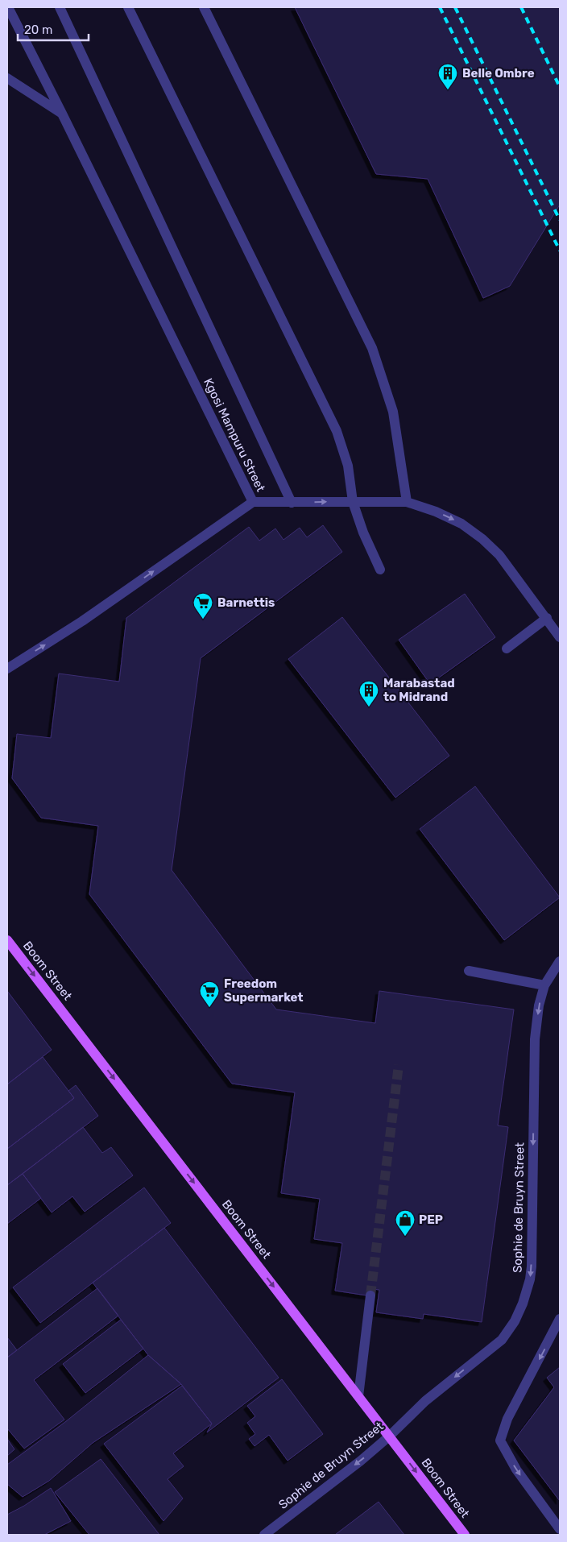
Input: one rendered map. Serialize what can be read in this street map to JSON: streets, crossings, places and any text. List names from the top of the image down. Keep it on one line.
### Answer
{"streets":{"main road":["Boom Street"],"street":["Kgosi Mampuru Street","Sophie de Bruyn Street"]},"crossings":[["Boom Street","Sophie de Bruyn Street"]],"one_way":["Boom Street","Sophie de Bruyn Street"],"places":{"building":["Belle Ombre","Marabastad to Midrand"],"supermarket":["Barnettis","Freedom Supermarket"],"shop":["PEP"]},"scale_bar":"20 m"}
